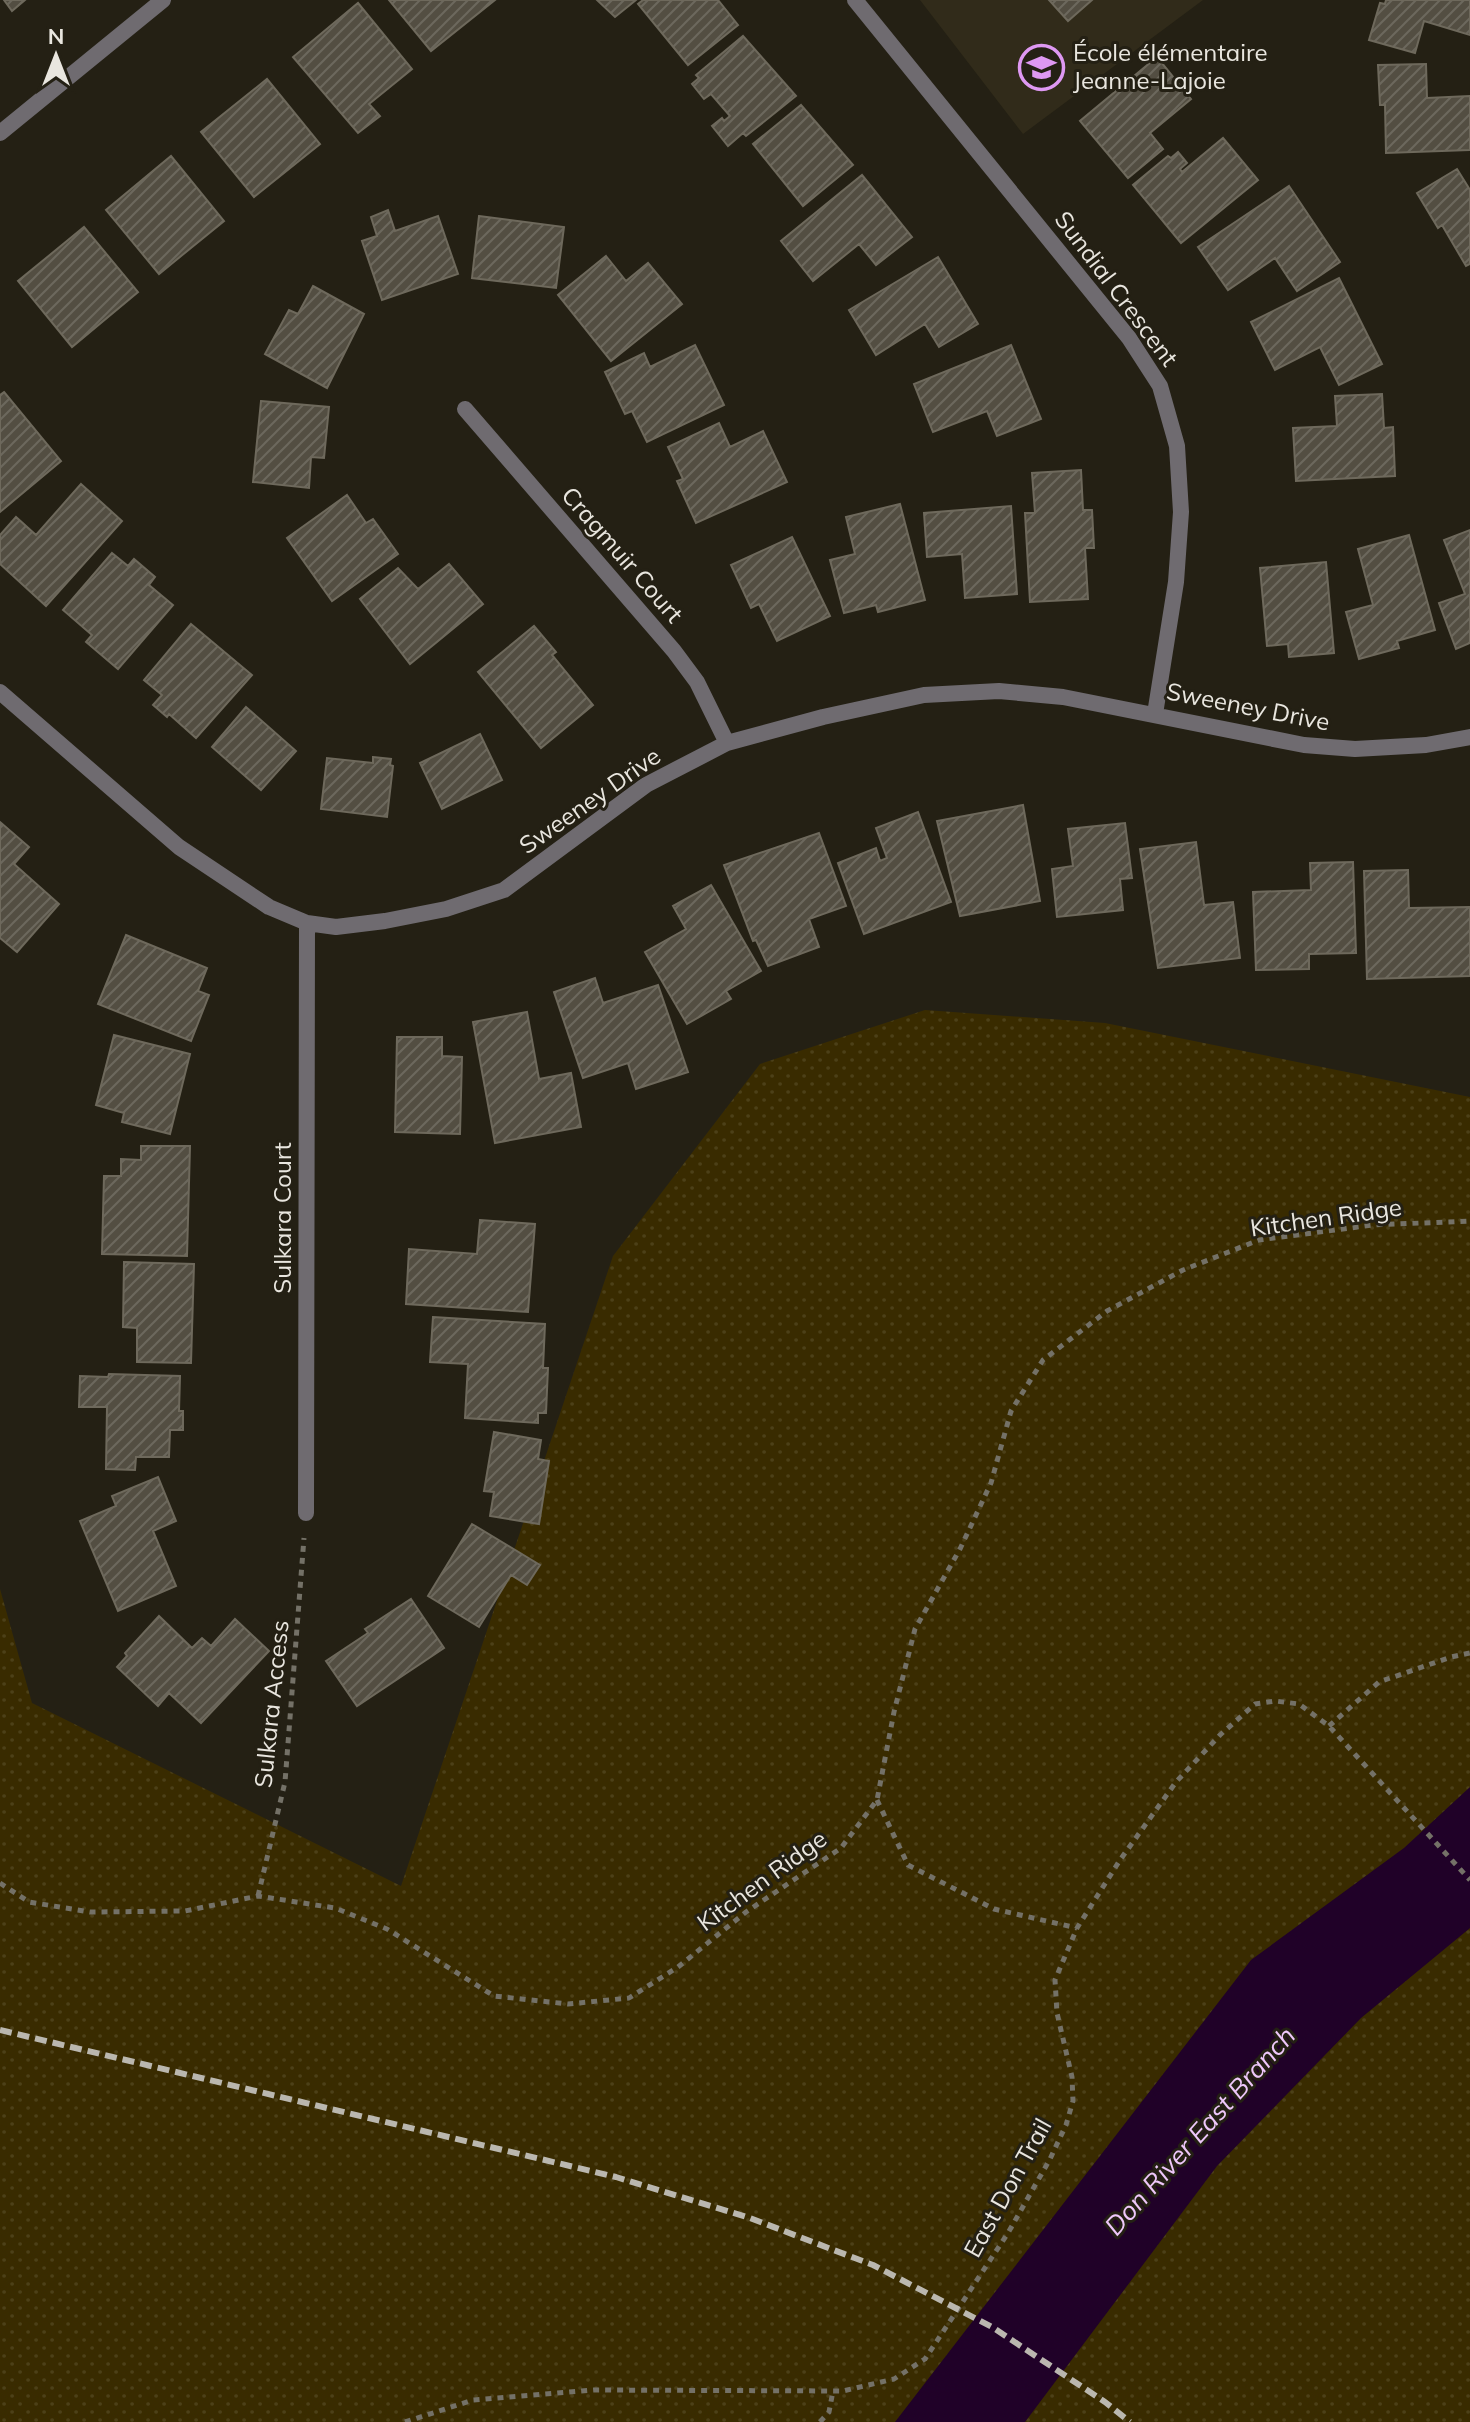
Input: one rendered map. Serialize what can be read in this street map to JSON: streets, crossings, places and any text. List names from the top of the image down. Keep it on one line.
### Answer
{"streets":{"street":["Sundial Crescent","Cragmuir Court","Sweeney Drive","Sulkara Court"],"path":["Kitchen Ridge","Sulkara Access","East Don Trail"]},"crossings":[["Sundial Crescent","Sweeney Drive"],["Cragmuir Court","Sweeney Drive"],["Sweeney Drive","Sulkara Court"],["Sulkara Court","Sulkara Access"],["Kitchen Ridge","Sulkara Access"]],"water":["Don River East Branch"],"places":{"school or university":["École élémentaire Jeanne-Lajoie"]},"north":"top"}
